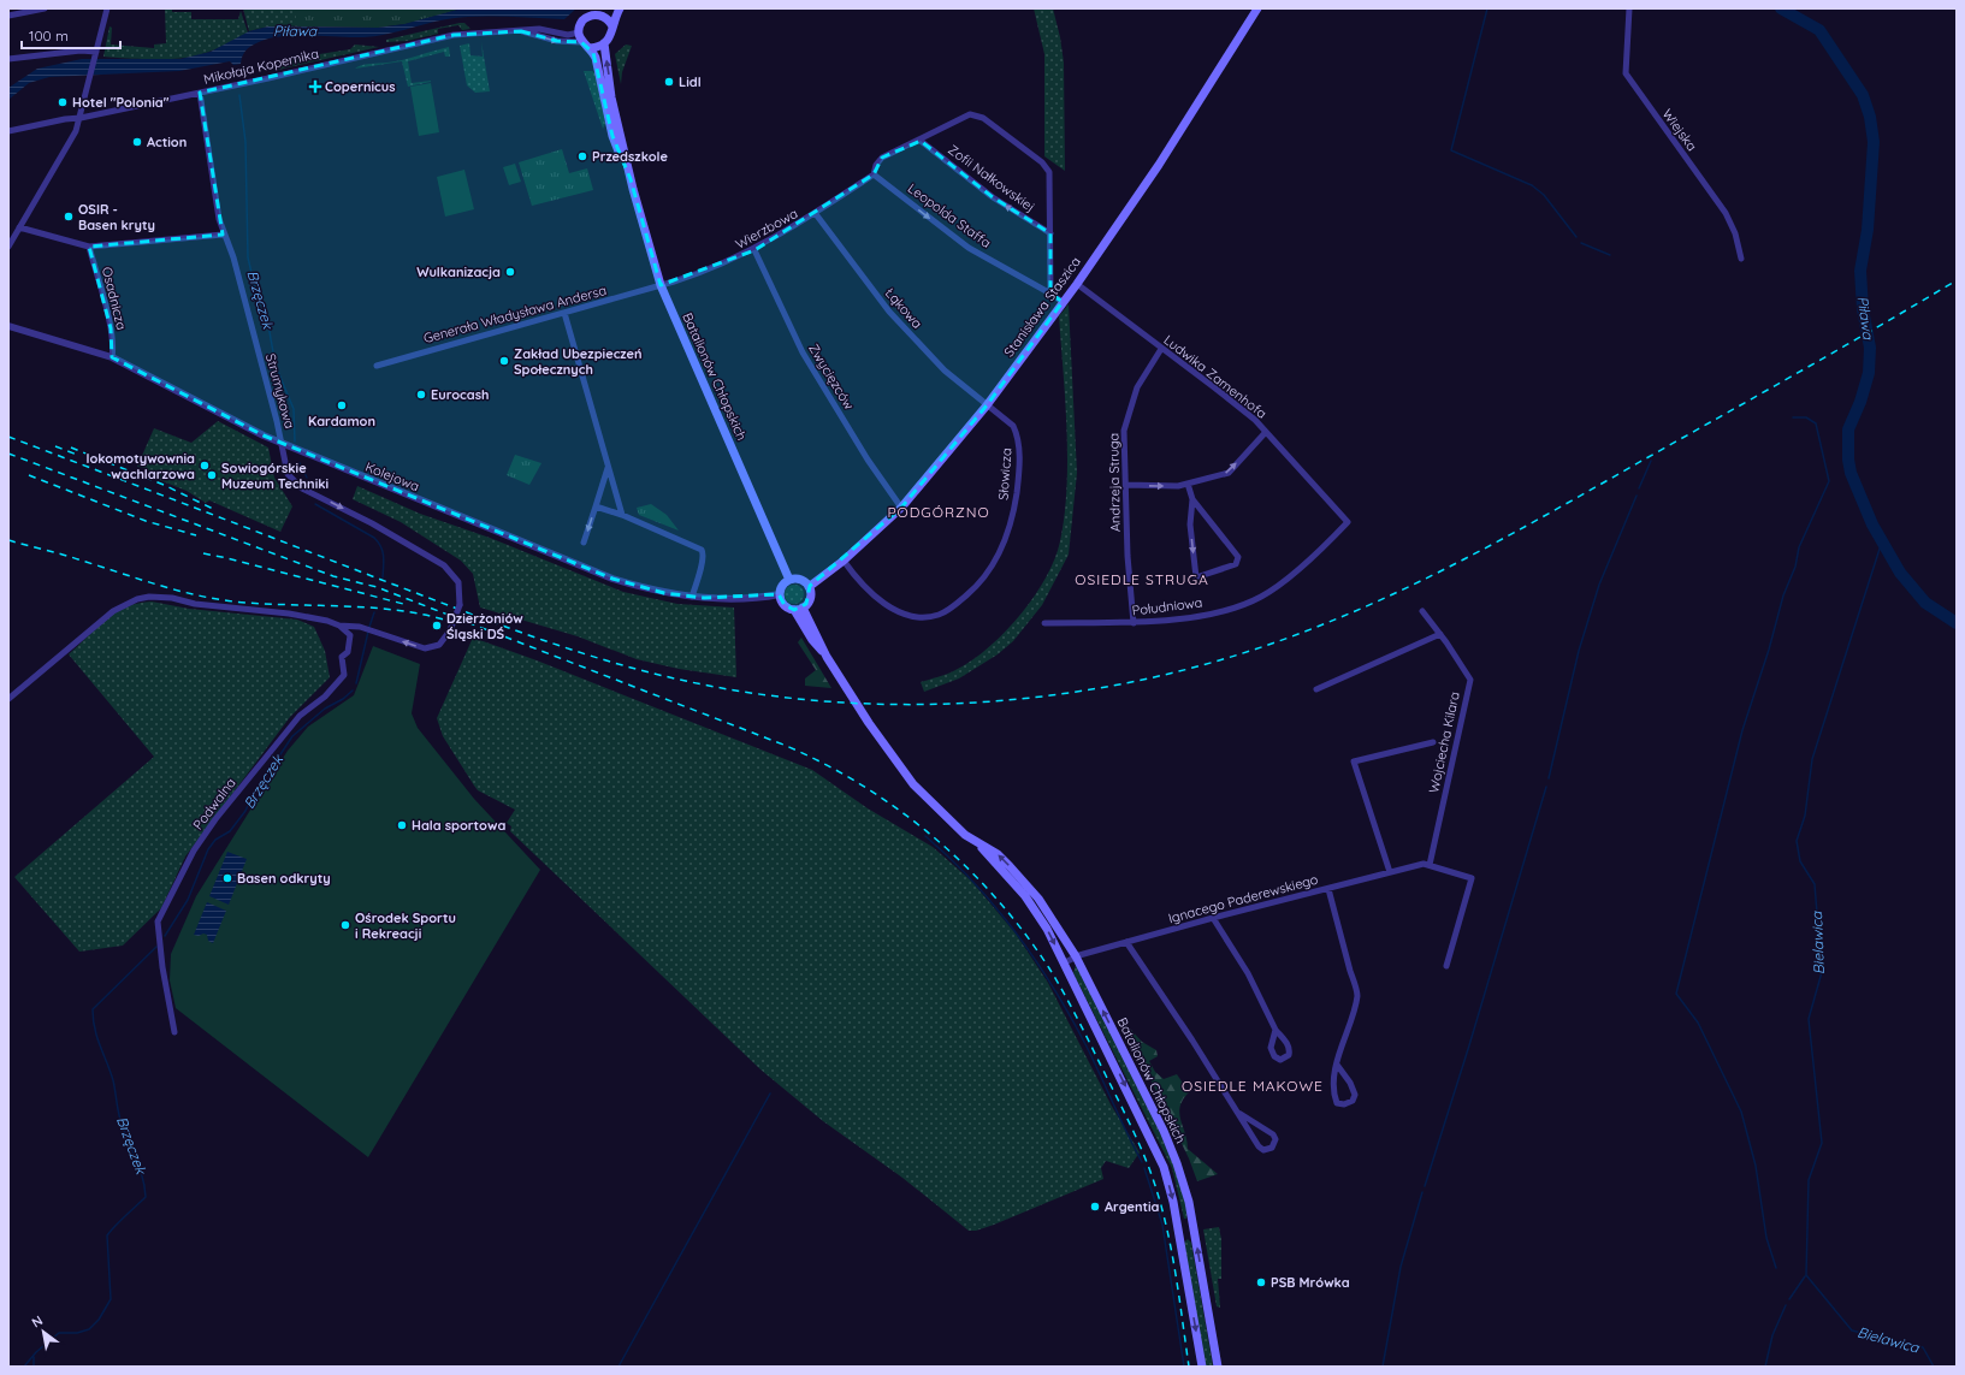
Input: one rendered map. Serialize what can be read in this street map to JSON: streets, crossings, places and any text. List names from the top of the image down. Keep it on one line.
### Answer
{"streets":{"main road":["Stanisława Staszica","Batalionów Chłopskich"],"street":["Mikołaja Kopernika","Wiejska","Zofii Nałkowskiej","Leopolda Staffa","Wierzbowa","Osadnicza","Łąkowa","Generała Władysława Andersa","Zwycięzców","Ludwika Zamenhofa","Strumykowa","Słowicza","Kolejowa","Andrzeja Struga","Południowa","Wojciecha Kilara","Podwalna","Ignacego Paderewskiego"]},"crossings":[["Mikołaja Kopernika","Batalionów Chłopskich"],["Mikołaja Kopernika","Strumykowa"],["Leopolda Staffa","Wierzbowa"],["Leopolda Staffa","Stanisława Staszica"],["Wierzbowa","Łąkowa"],["Wierzbowa","Generała Władysława Andersa"],["Wierzbowa","Batalionów Chłopskich"],["Wierzbowa","Zwycięzców"],["Osadnicza","Kolejowa"],["Stanisława Staszica","Łąkowa"],["Stanisława Staszica","Batalionów Chłopskich"],["Stanisława Staszica","Zwycięzców"],["Stanisława Staszica","Ludwika Zamenhofa"],["Stanisława Staszica","Słowicza"],["Stanisława Staszica","Kolejowa"],["Łąkowa","Słowicza"],["Generała Władysława Andersa","Batalionów Chłopskich"],["Batalionów Chłopskich","Kolejowa"],["Batalionów Chłopskich","Ignacego Paderewskiego"],["Ludwika Zamenhofa","Andrzeja Struga"],["Ludwika Zamenhofa","Południowa"],["Strumykowa","Kolejowa"],["Strumykowa","Podwalna"],["Andrzeja Struga","Południowa"],["Wojciecha Kilara","Ignacego Paderewskiego"]],"one_way":["Zofii Nałkowskiej","Leopolda Staffa"],"districts":["PODGÓRZNO","OSIEDLE STRUGA","OSIEDLE MAKOWE"],"water":["Piława","Brzęczek","Bielawica"],"places":{"other":["Lidl","Hotel \"Polonia\"","Action","Przedszkole","OSIR - Basen kryty","Wulkanizacja","Zakład Ubezpieczeń Społecznych","Eurocash","Kardamon","lokomotywownia wachlarzowa","Sowiogórskie Muzeum Techniki","Dzierżoniów Śląski DŚ","Hala sportowa","Basen odkryty","Ośrodek Sportu i Rekreacji","Argentia","PSB Mrówka"],"health":["Copernicus"]},"scale_bar":"100 m","north":"top left"}
